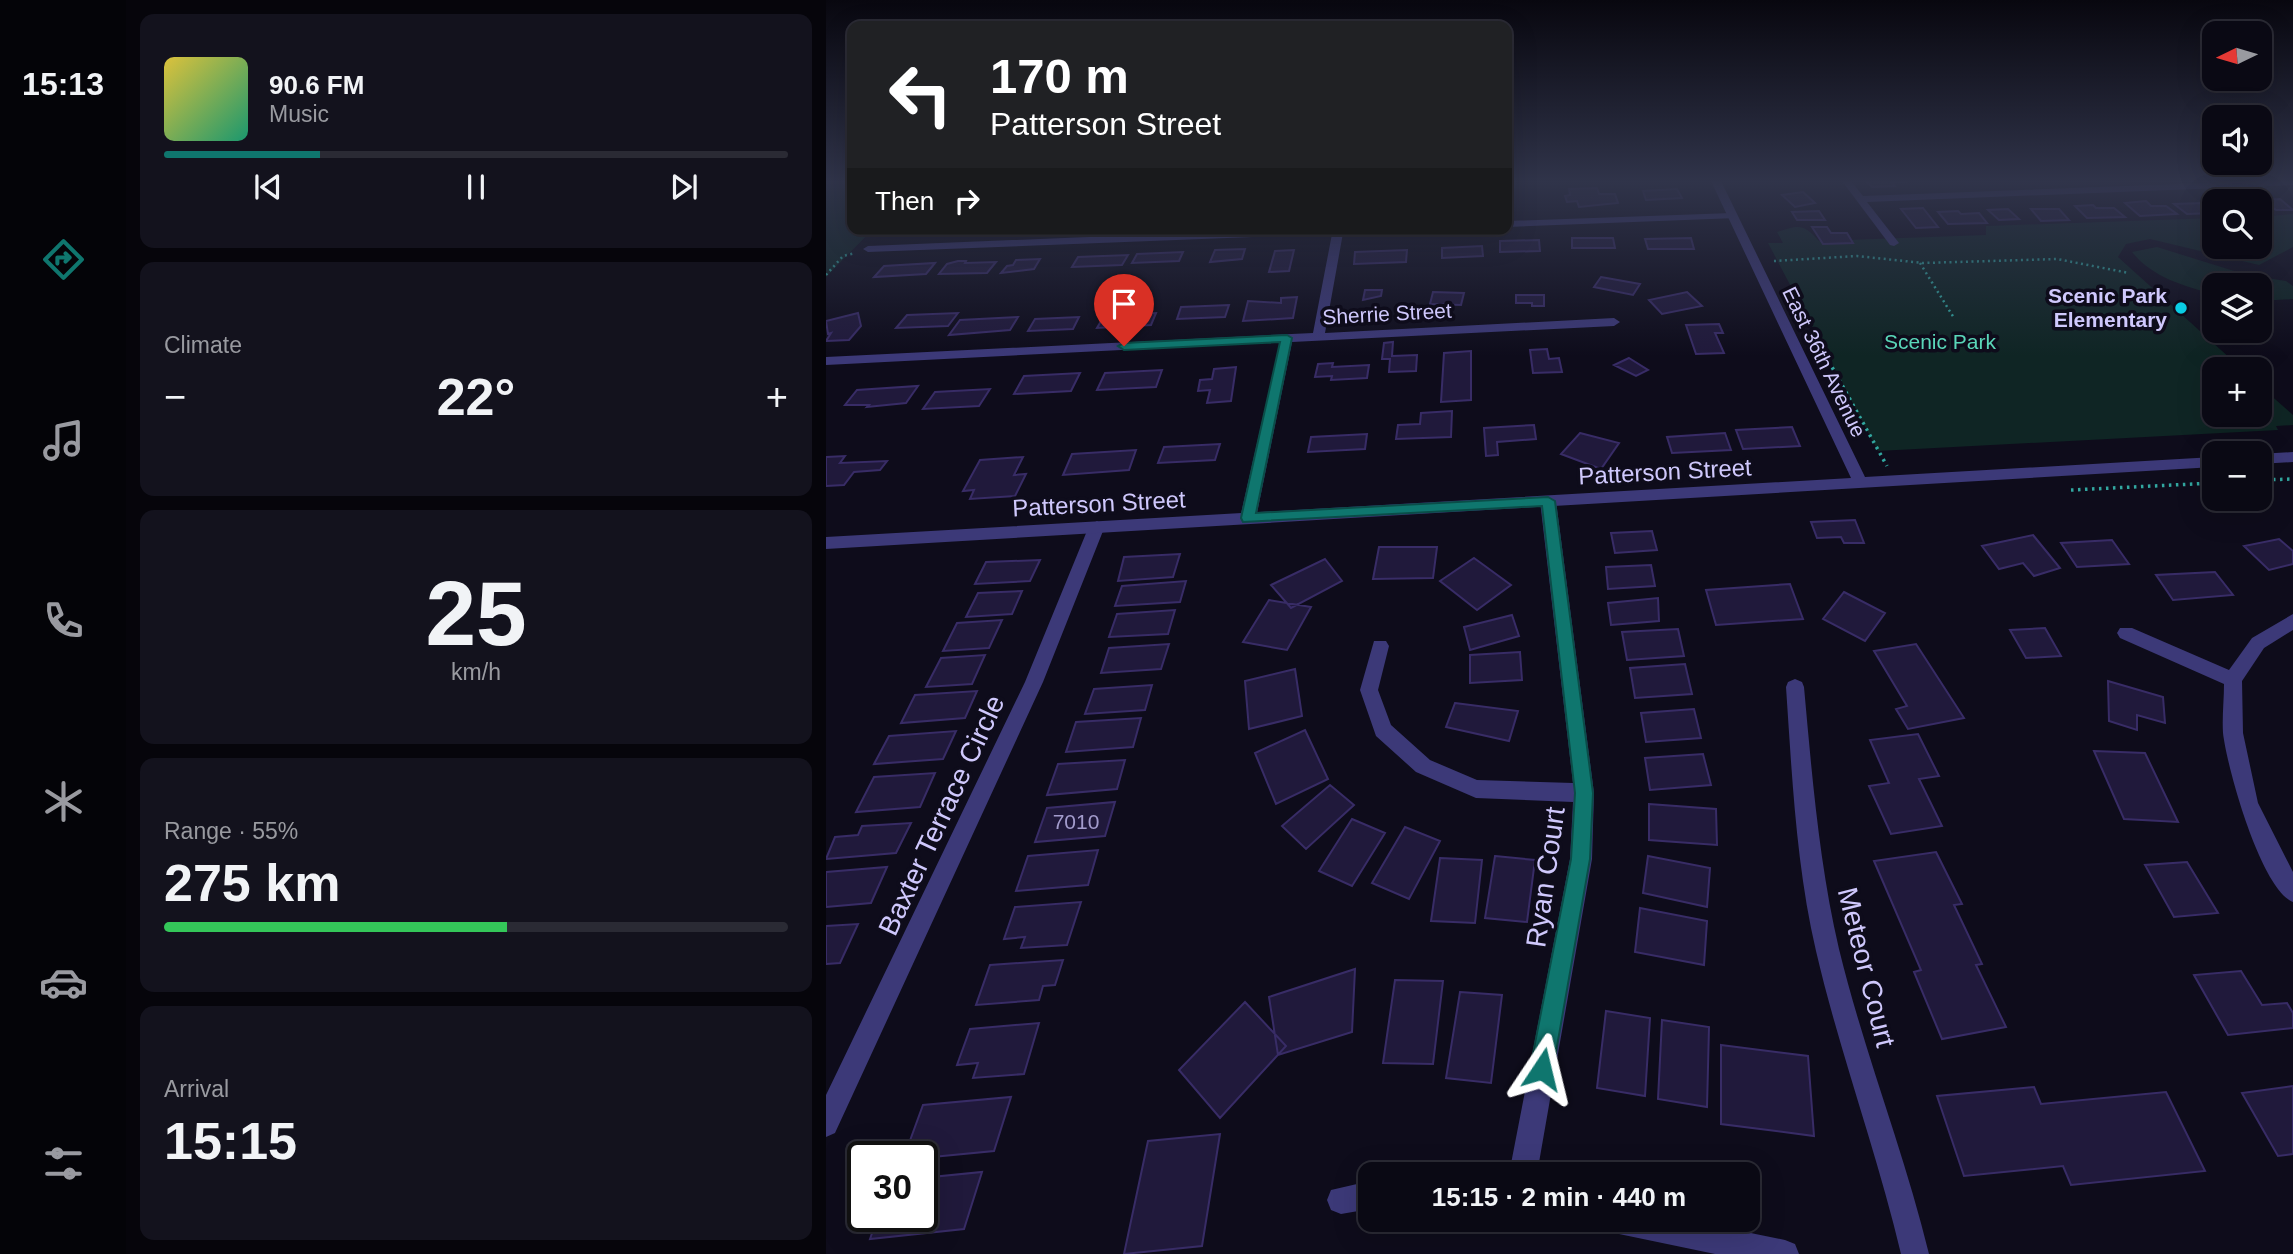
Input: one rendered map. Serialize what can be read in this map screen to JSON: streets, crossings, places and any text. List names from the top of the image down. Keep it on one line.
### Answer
{"streets":{"street":["Sherrie Street","East 36th Avenue","Patterson Street","Baxter Terrace Circle","Ryan Court","Meteor Court"]},"crossings":[["East 36th Avenue","Patterson Street"],["Patterson Street","Baxter Terrace Circle"],["Patterson Street","Ryan Court"]],"parks":["Scenic Park"],"places":["Scenic Park Elementary"],"house_numbers":["7010"],"north":"left","page":{"tabs":"15:13","map_buttons":["+","−"],"turn":["170 m","Patterson Street"],"song":["90.6 FM","Music"],"then":"Then","tile":["Climate",["25","km/h"],["Range · 55%","275 km"],["Arrival","15:15"]],"heat":["−","22°","+"],"limit":"30","trip":"15:15 · 2 min · 440 m"}}
